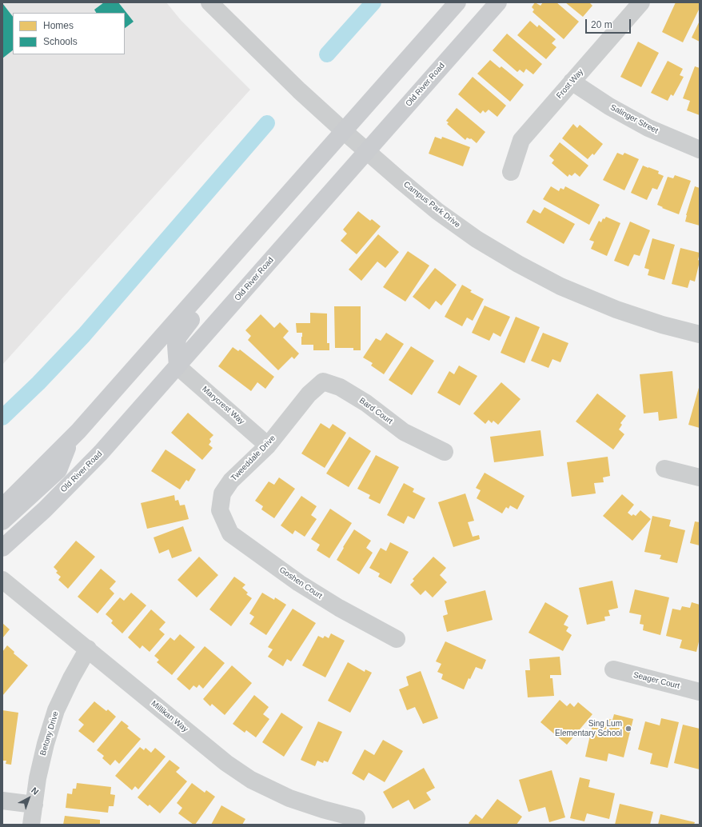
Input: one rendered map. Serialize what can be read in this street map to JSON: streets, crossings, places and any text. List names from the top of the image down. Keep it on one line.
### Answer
{"streets":{"main road":["Old River Road"],"street":["Frost Way","Salinger Street","Campus Park Drive","Marycrest Way","Bard Court","Tweeddale Drive","Goshen Court","Seager Court","Millikan Way","Betony Drive"]},"crossings":[["Frost Way","Salinger Street"],["Old River Road","Campus Park Drive"],["Old River Road","Marycrest Way"],["Marycrest Way","Tweeddale Drive"],["Bard Court","Tweeddale Drive"],["Tweeddale Drive","Goshen Court"],["Millikan Way","Betony Drive"]],"places":["Sing Lum Elementary School"],"legend":["Homes","Schools"],"scale_bar":"20 m","north":"top right"}
